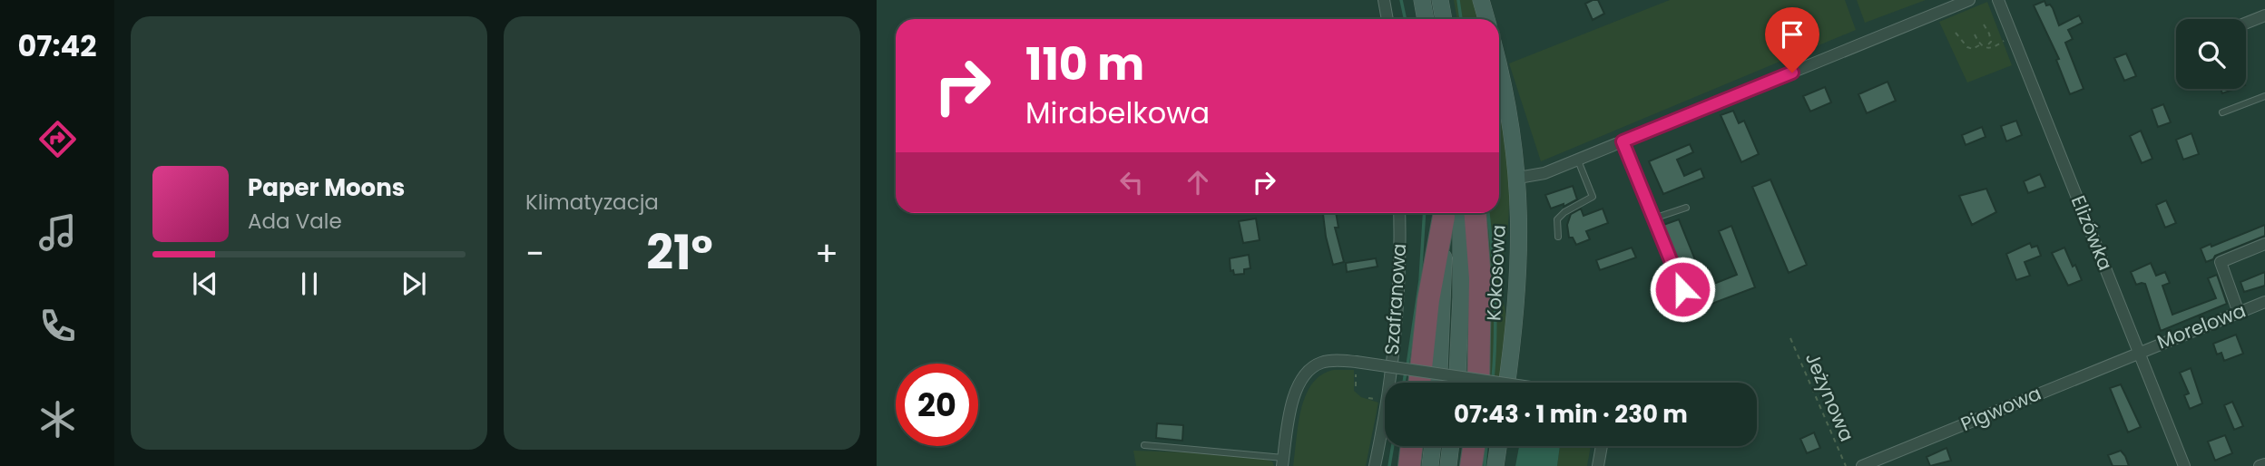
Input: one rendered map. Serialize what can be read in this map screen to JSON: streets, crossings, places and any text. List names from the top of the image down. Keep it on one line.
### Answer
{"streets":{"main road":["Kokosowa"],"street":["Elizówka","Szafranowa","Morelowa","Pigwowa"],"path":["Jeżynowa"]},"crossings":[["Elizówka","Morelowa"],["Elizówka","Pigwowa"],["Morelowa","Pigwowa"]],"page":{"tabs":"07:42","tile":"Klimatyzacja","turn":["110 m","Mirabelkowa"],"song":["Paper Moons","Ada Vale"],"heat":["−","21°","+"],"limit":"20","trip":"07:43 · 1 min · 230 m"}}
